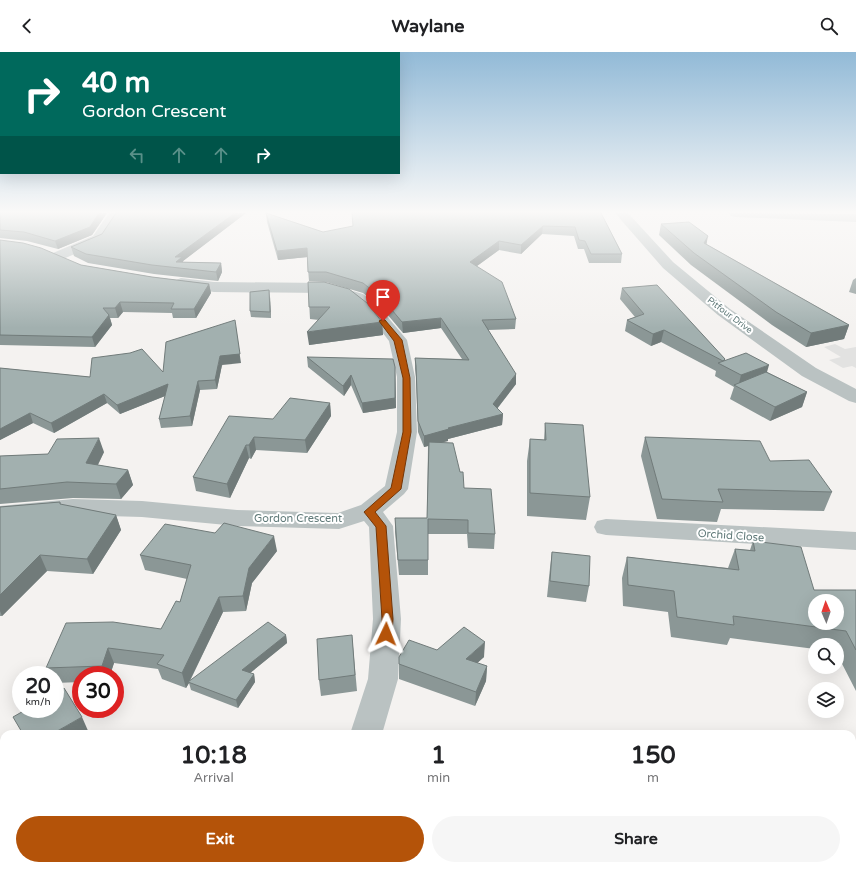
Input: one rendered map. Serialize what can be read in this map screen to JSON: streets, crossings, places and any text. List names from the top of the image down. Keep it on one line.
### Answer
{"streets":{"street":["Pitfour Drive","Gordon Crescent","Orchid Close"]},"north":"top","page":{"header":"Waylane","turn":["40 m","Gordon Crescent"],"speed":"20 km/h","limit":"30","eta":["10:18","Arrival","1","min","150","m"],"buttons":["Exit","Share"]}}
